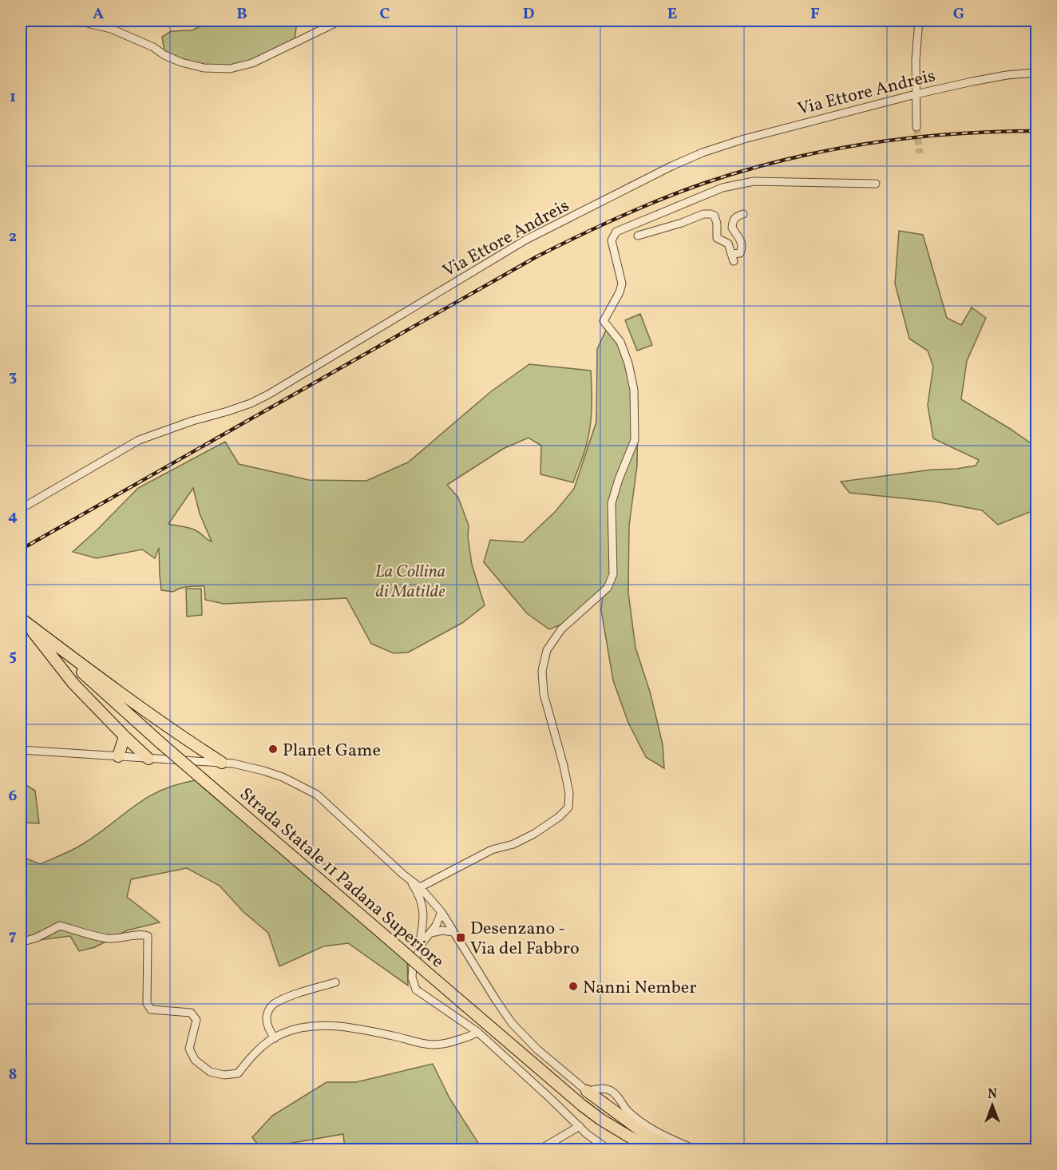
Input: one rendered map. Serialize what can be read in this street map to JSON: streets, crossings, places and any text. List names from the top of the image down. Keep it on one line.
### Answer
{"streets":{"highway":["Strada Statale 11 Padana Superiore"],"street":["Via Ettore Andreis"]},"parks":["La Collina di Matilde"],"places":{"other":["Planet Game","Nanni Nember"],"transit":["Desenzano - Via del Fabbro"]},"north":"top","grid":{"columns":["A","B","C","D","E","F","G"],"rows":["1","2","3","4","5","6","7","8"]}}
